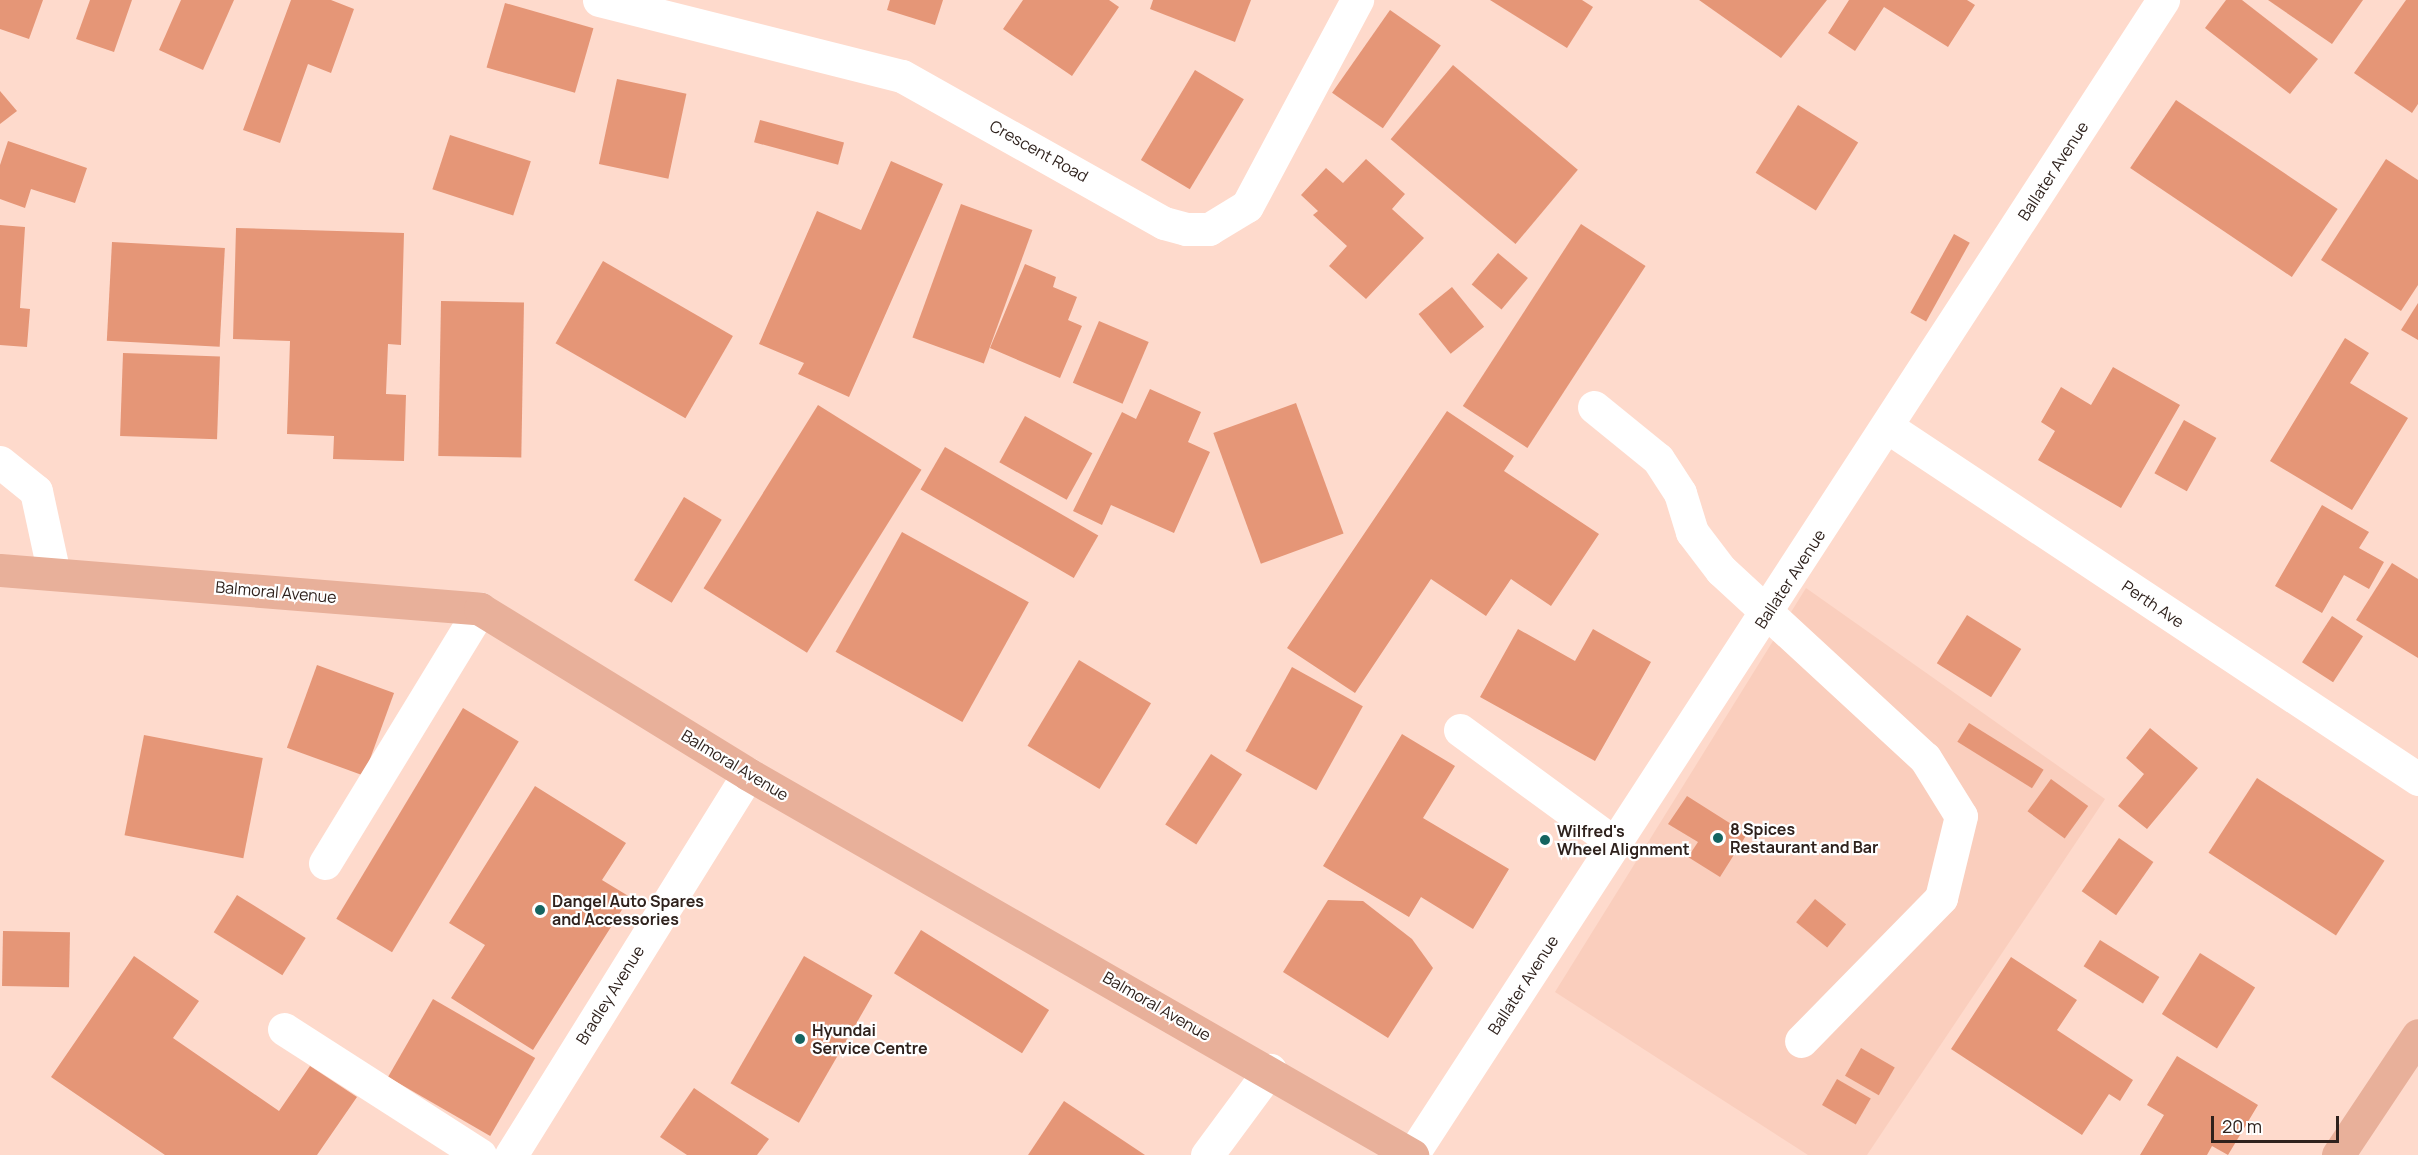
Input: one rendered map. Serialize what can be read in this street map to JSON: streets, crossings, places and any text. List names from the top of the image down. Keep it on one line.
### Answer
{"streets":{"main road":["Balmoral Avenue"],"street":["Crescent Road","Ballater Avenue","Perth Ave","Bradley Avenue"]},"crossings":[["Ballater Avenue","Balmoral Avenue"],["Ballater Avenue","Perth Ave"],["Balmoral Avenue","Bradley Avenue"]],"places":["8 Spices Restaurant and Bar","Wilfred's Wheel Alignment","Dangel Auto Spares and Accessories","Hyundai Service Centre"],"scale_bar":"20 m"}
